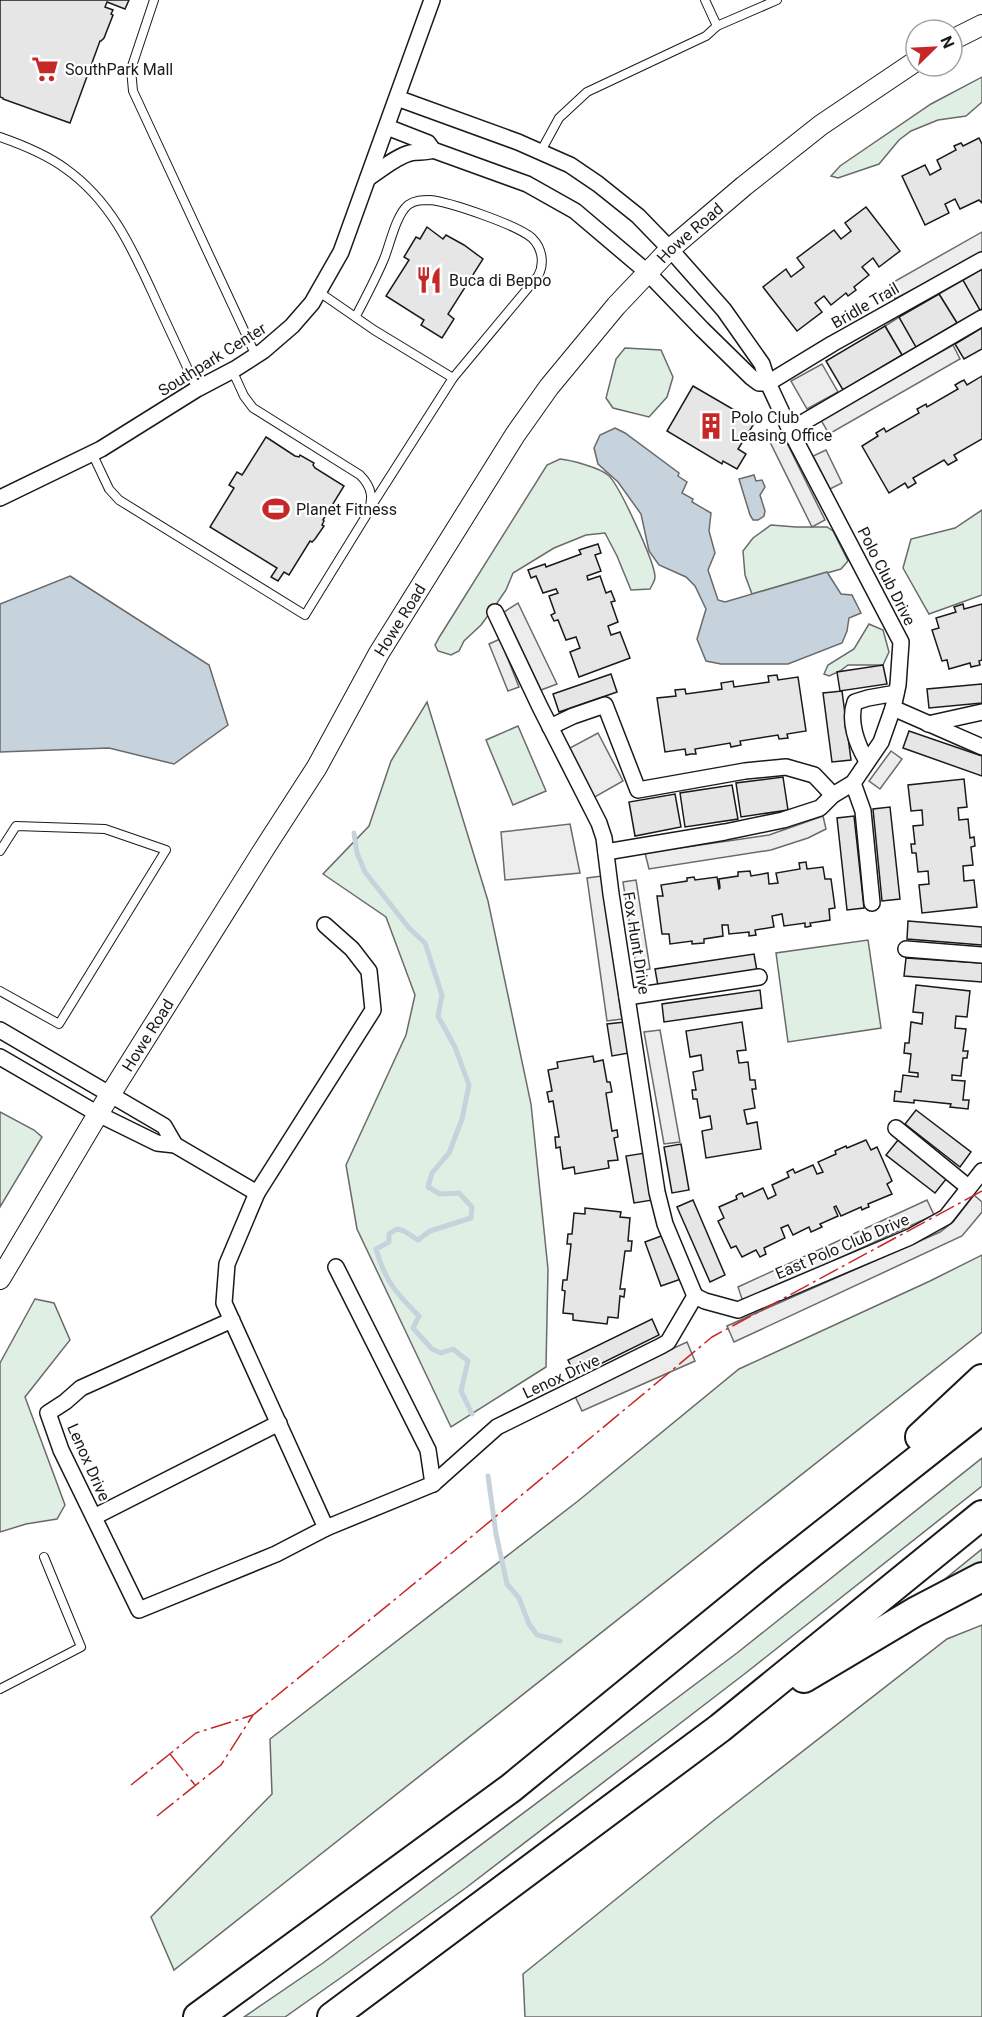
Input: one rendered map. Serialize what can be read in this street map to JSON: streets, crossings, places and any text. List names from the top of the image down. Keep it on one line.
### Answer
{"streets":{"street":["Howe Road","Bridle Trail","Southpark Center","Polo Club Drive","Fox Hunt Drive","East Polo Club Drive","Lenox Drive"]},"crossings":[["Howe Road","Polo Club Drive"],["Bridle Trail","Polo Club Drive"],["Polo Club Drive","Fox Hunt Drive"],["Fox Hunt Drive","East Polo Club Drive"],["Fox Hunt Drive","Lenox Drive"],["East Polo Club Drive","Lenox Drive"]],"places":{"supermarket":["SouthPark Mall"],"restaurant":["Buca di Beppo"],"building":["Polo Club Leasing Office"],"sports":["Planet Fitness"]},"north":"top right"}
